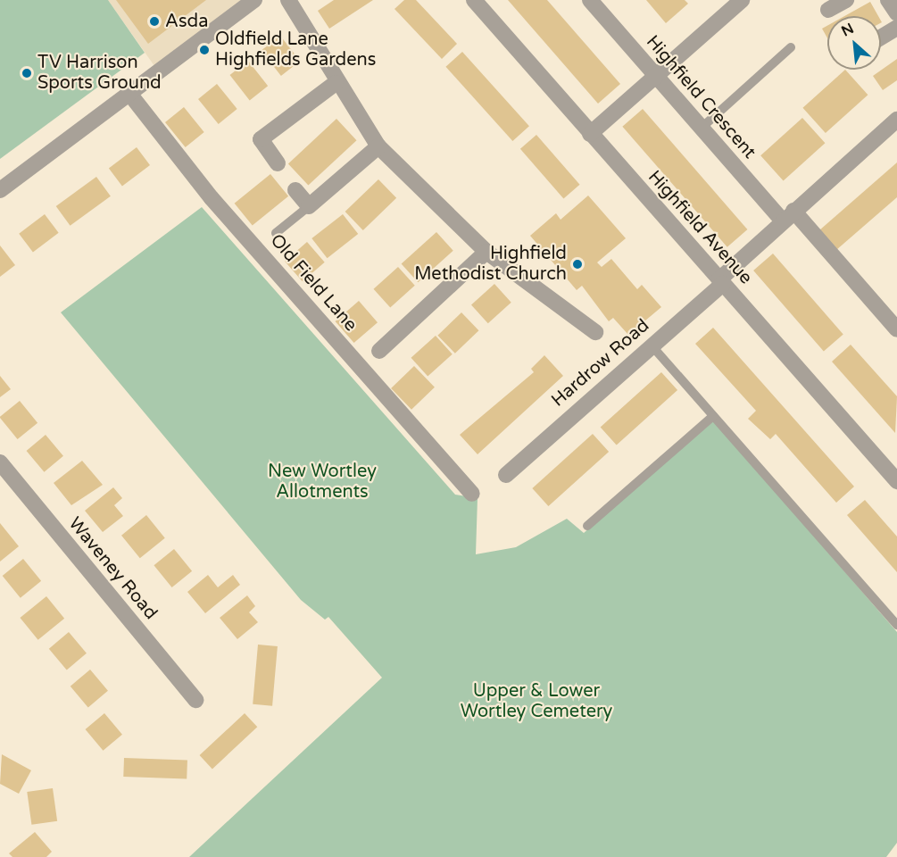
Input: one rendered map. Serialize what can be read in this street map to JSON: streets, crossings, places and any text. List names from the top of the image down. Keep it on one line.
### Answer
{"streets":{"street":["Highfield Crescent","Highfield Avenue","Old Field Lane","Hardrow Road","Waveney Road"]},"crossings":[["Highfield Crescent","Hardrow Road"],["Highfield Avenue","Hardrow Road"]],"parks":["New Wortley Allotments","Upper & Lower Wortley Cemetery"],"places":["Asda","Oldfield Lane Highfields Gardens","TV Harrison Sports Ground","Highfield Methodist Church"],"north":"top left"}
